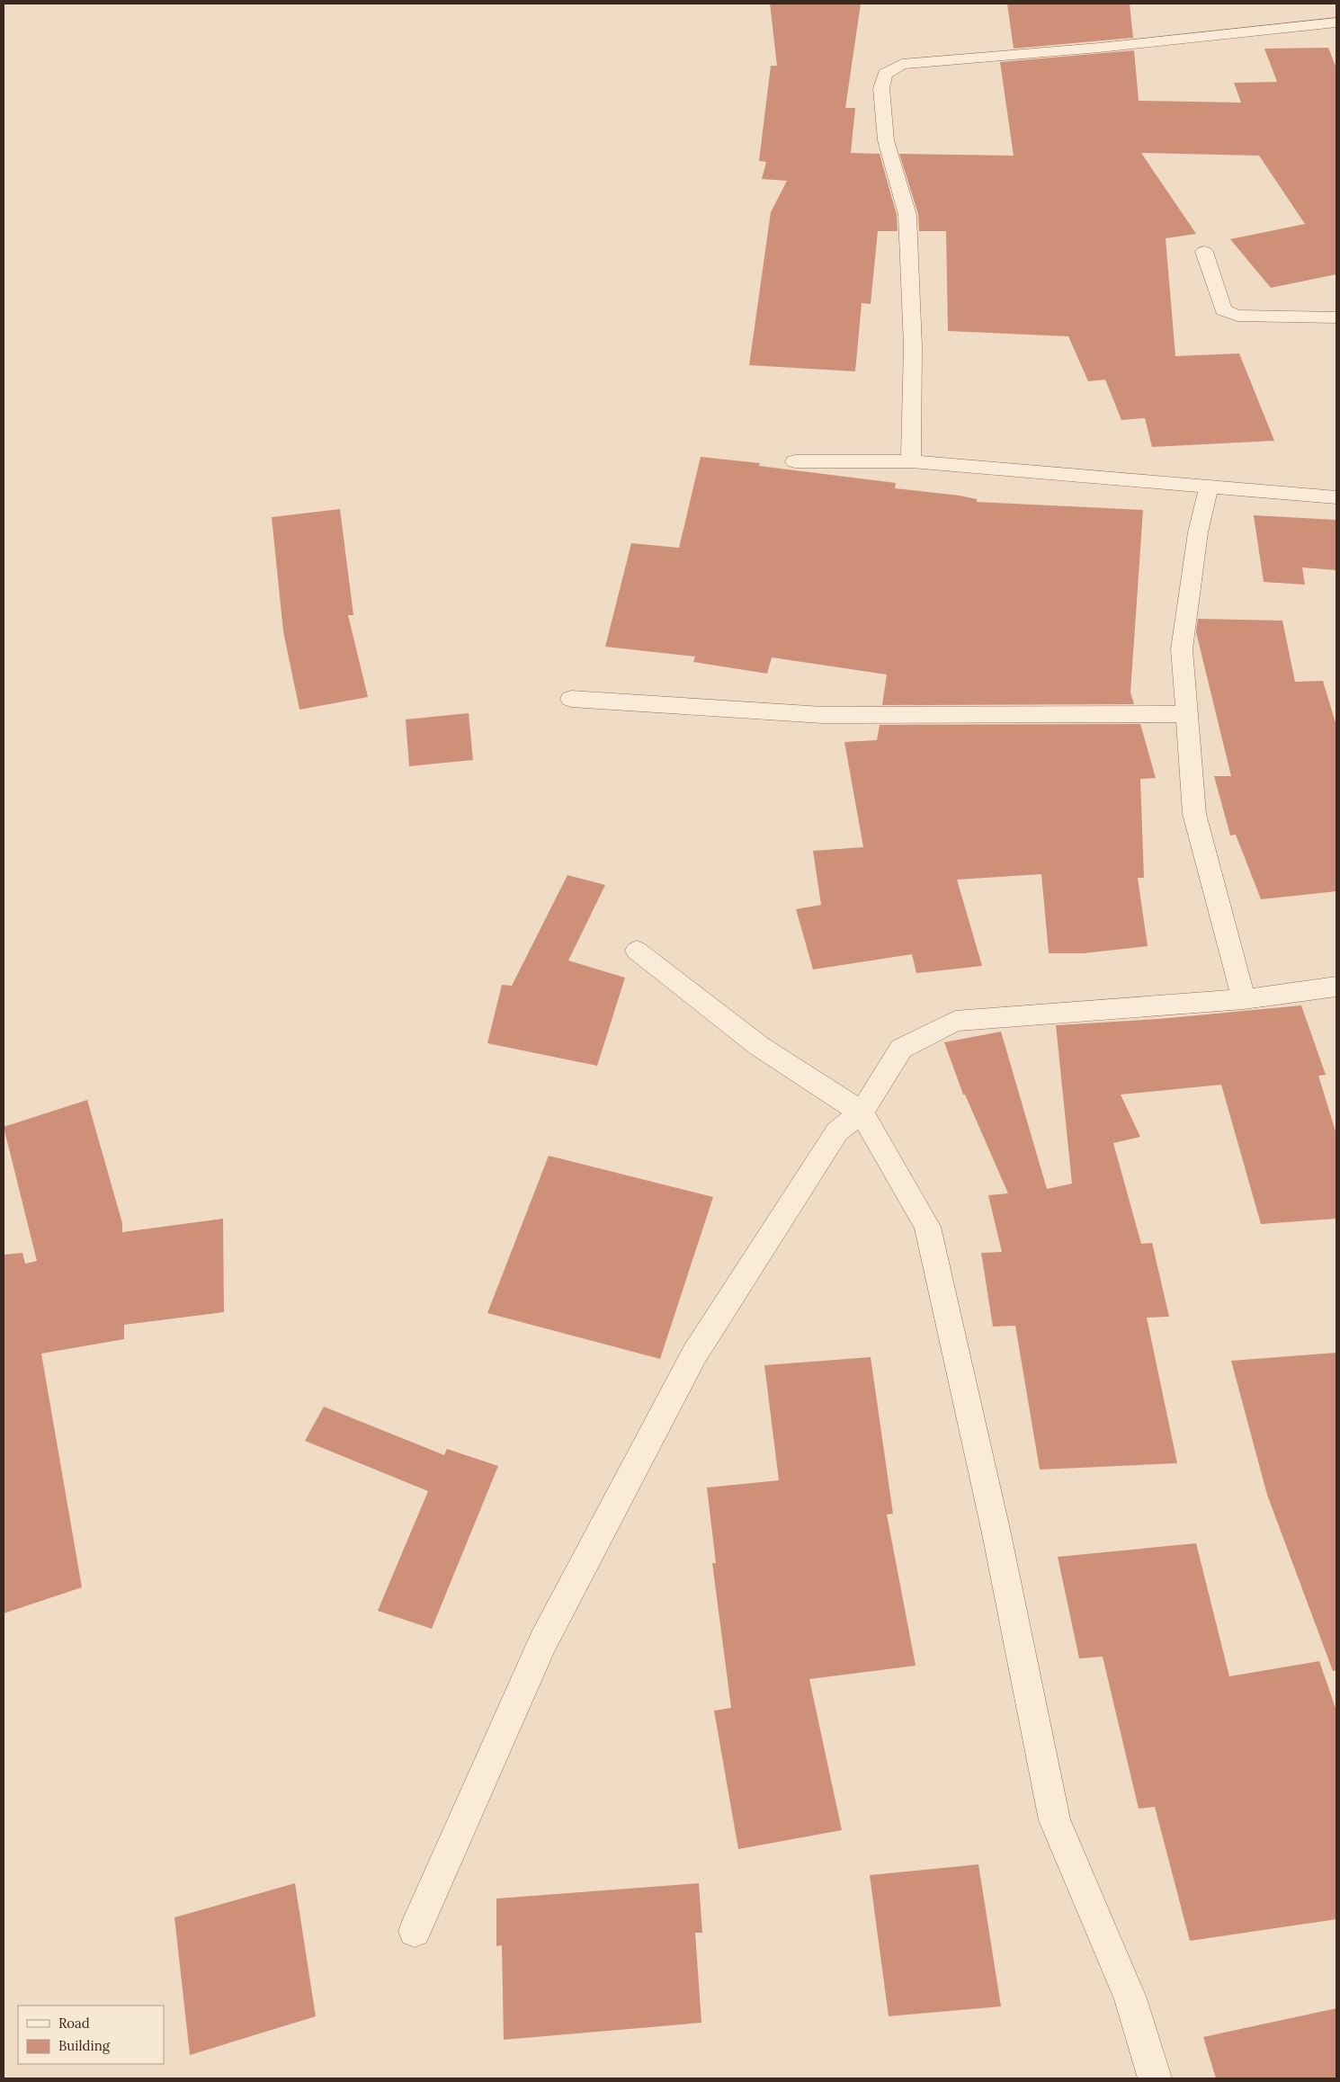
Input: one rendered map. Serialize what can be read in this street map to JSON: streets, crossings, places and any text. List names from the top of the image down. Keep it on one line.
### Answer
{"legend":["Road","Building"]}
